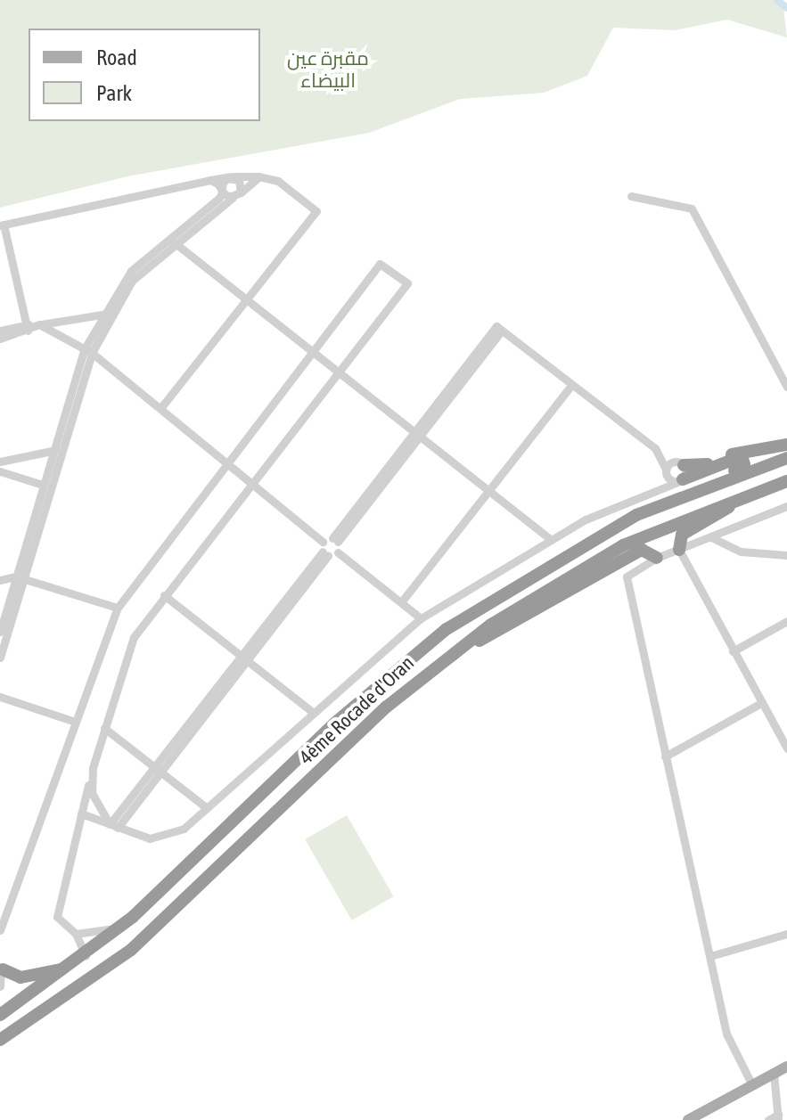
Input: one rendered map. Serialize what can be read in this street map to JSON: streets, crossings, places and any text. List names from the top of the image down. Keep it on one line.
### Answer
{"streets":{"highway":["4ème Rocade d'Oran"]},"parks":["مقبرة عين البيضاء"],"legend":["Road","Park"]}
